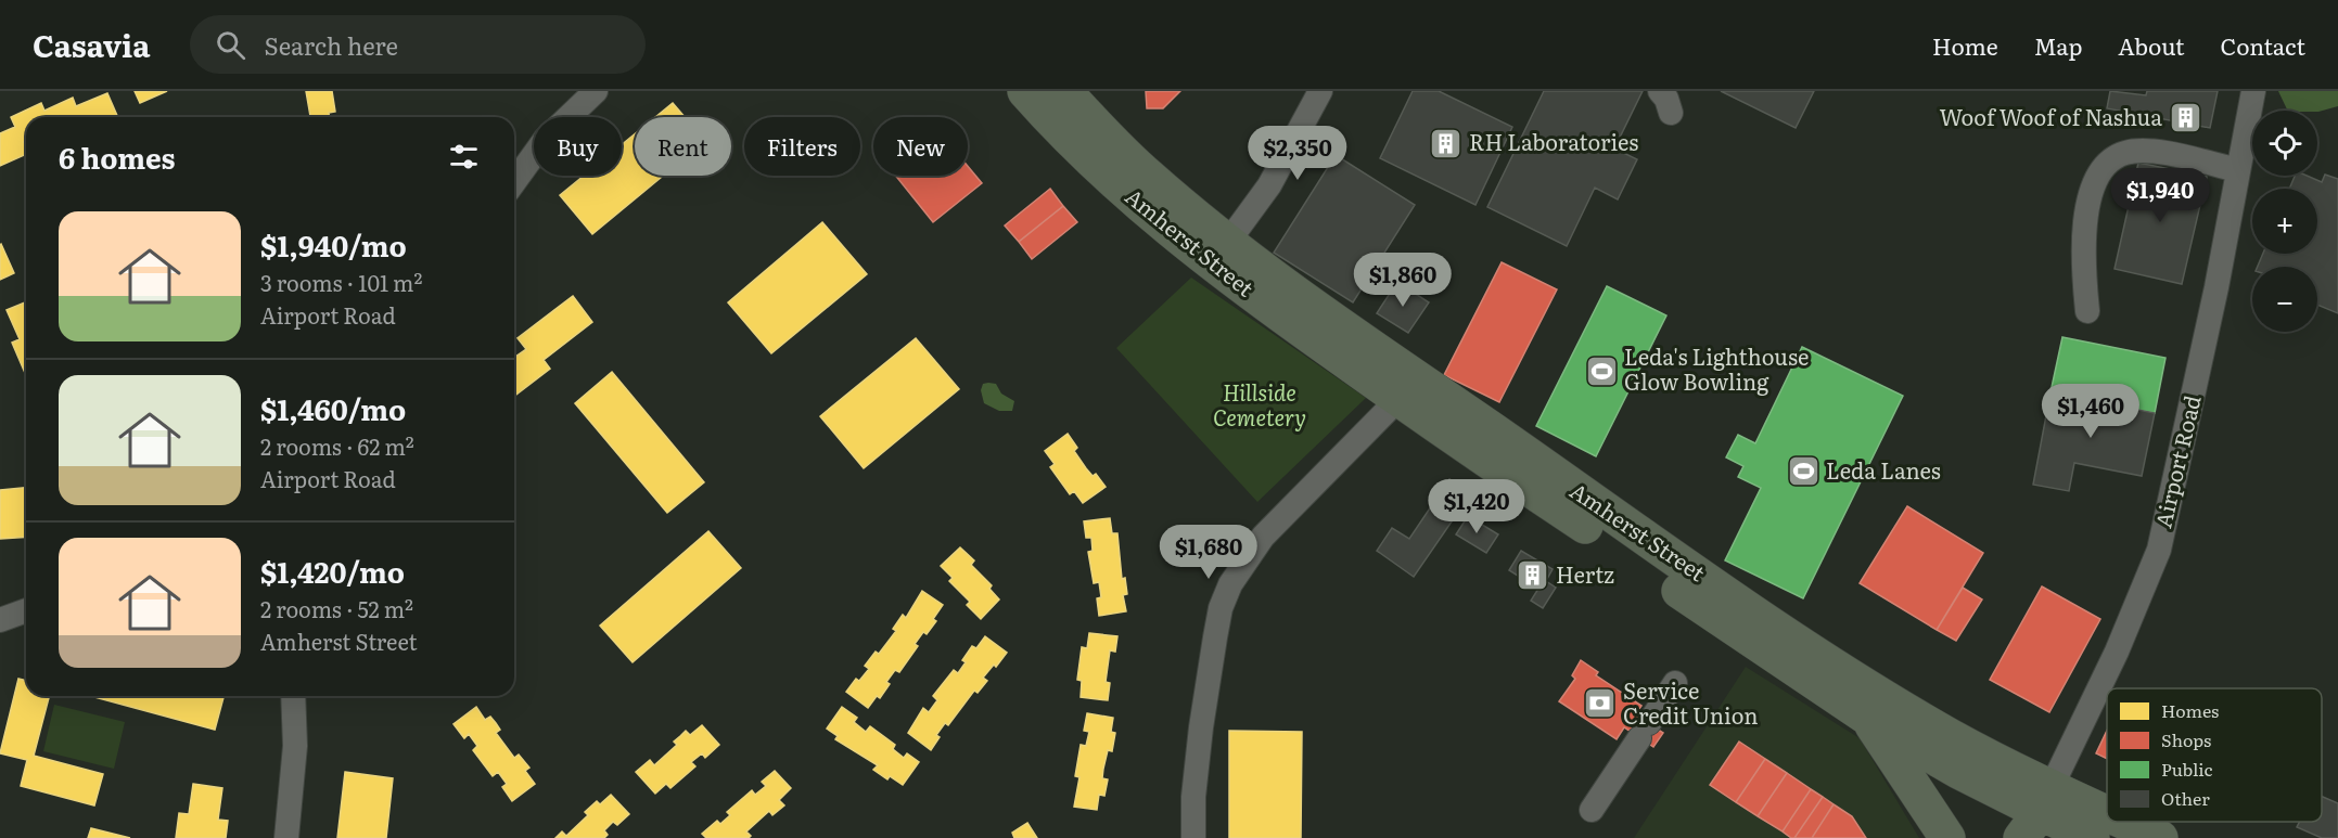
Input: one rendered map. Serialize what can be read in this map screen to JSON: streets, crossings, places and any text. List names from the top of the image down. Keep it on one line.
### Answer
{"streets":{"highway":["Amherst Street"],"street":["Airport Road"]},"crossings":[["Amherst Street","Airport Road"]],"parks":["Hillside Cemetery"],"places":{"building":["Woof Woof of Nashua","RH Laboratories","Hertz"],"sports":["Leda's Lighthouse Glow Bowling","Leda Lanes"],"bank":["Service Credit Union"]},"legend":["Homes","Shops","Public","Other"],"page":{"header":"Casavia","search":"Search here","nav":["Home","Map","About","Contact"],"map_buttons":["+","−"],"chip":["Buy","Rent","Filters","New"],"heading":"6 homes","price":["$2,350","$1,940","$1,860","$1,460","$1,420","$1,680"],"list":[{"name":"$1,940/mo","note":"3 rooms · 101 m² · Airport Road"},{"name":"$1,460/mo","note":"2 rooms · 62 m² · Airport Road"},{"name":"$1,420/mo","note":"2 rooms · 52 m² · Amherst Street"}]}}
